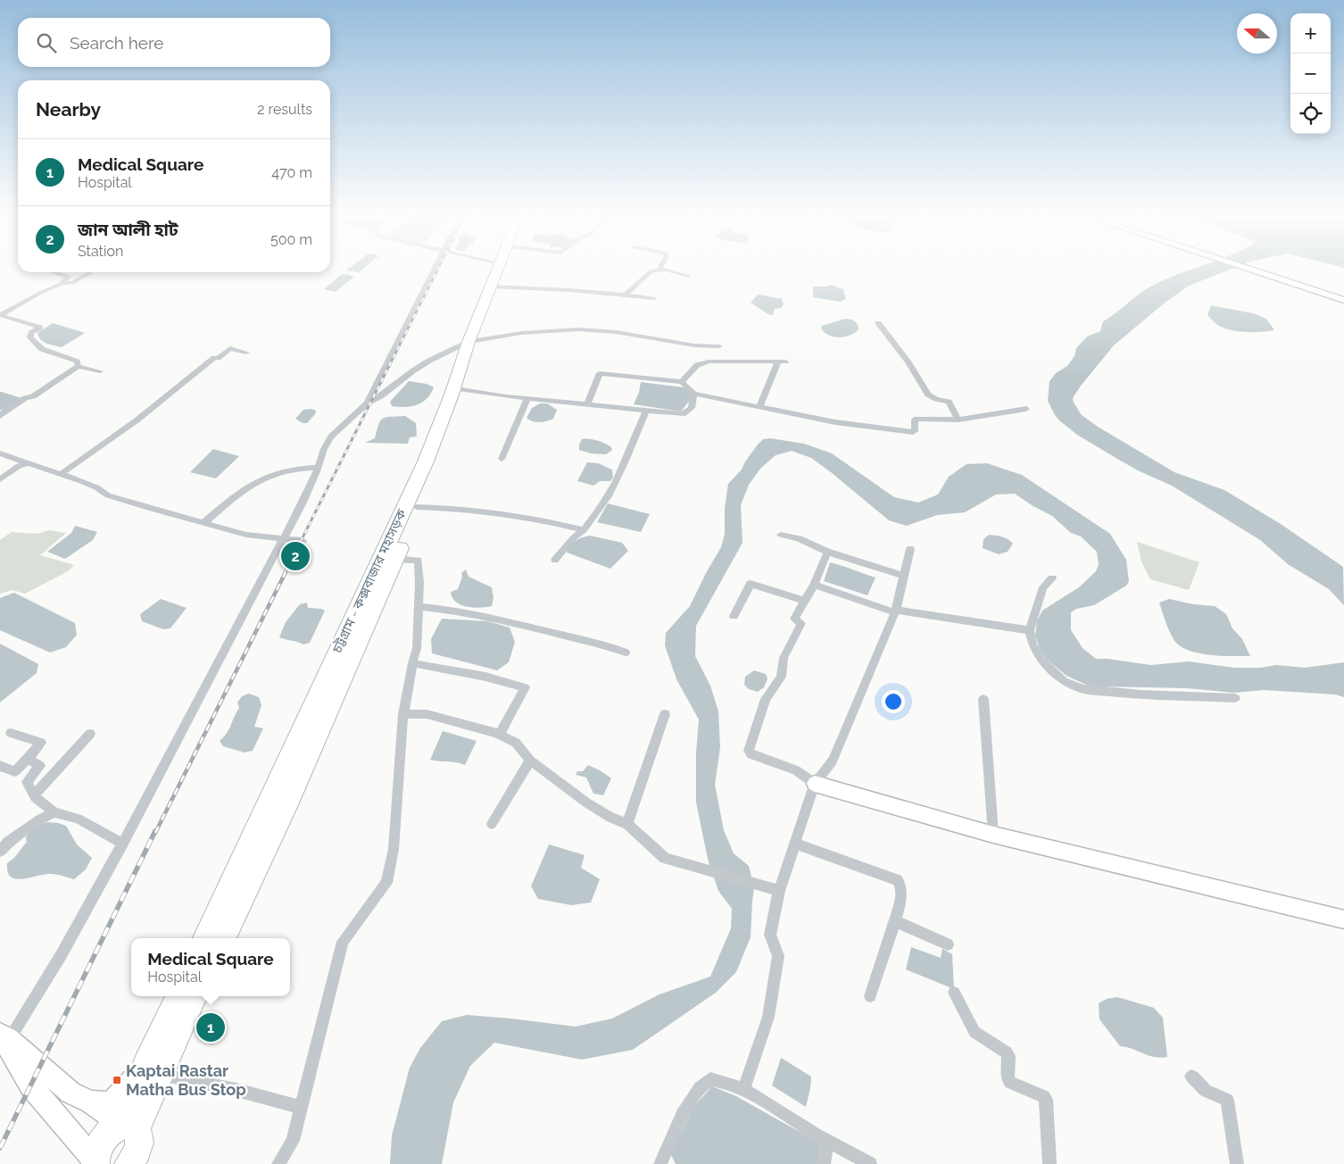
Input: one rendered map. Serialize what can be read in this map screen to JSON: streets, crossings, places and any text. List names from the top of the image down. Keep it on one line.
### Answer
{"streets":{"highway":["চট্টগ্রাম - কক্সবাজার মহাসড়ক"]},"places":{"transit":["Kaptai Rastar Matha Bus Stop"]},"north":"left","page":{"map_buttons":["+","−"],"search":"Search here","heading":["Nearby","2 results"],"list":[{"mark":"1","name":"Medical Square","note":"Hospital","value":"470 m"},{"mark":"2","name":"জান আলী হাট","note":"Station","value":"500 m"}],"pins":["2","1"],"popup":["Medical Square","Hospital"]}}
